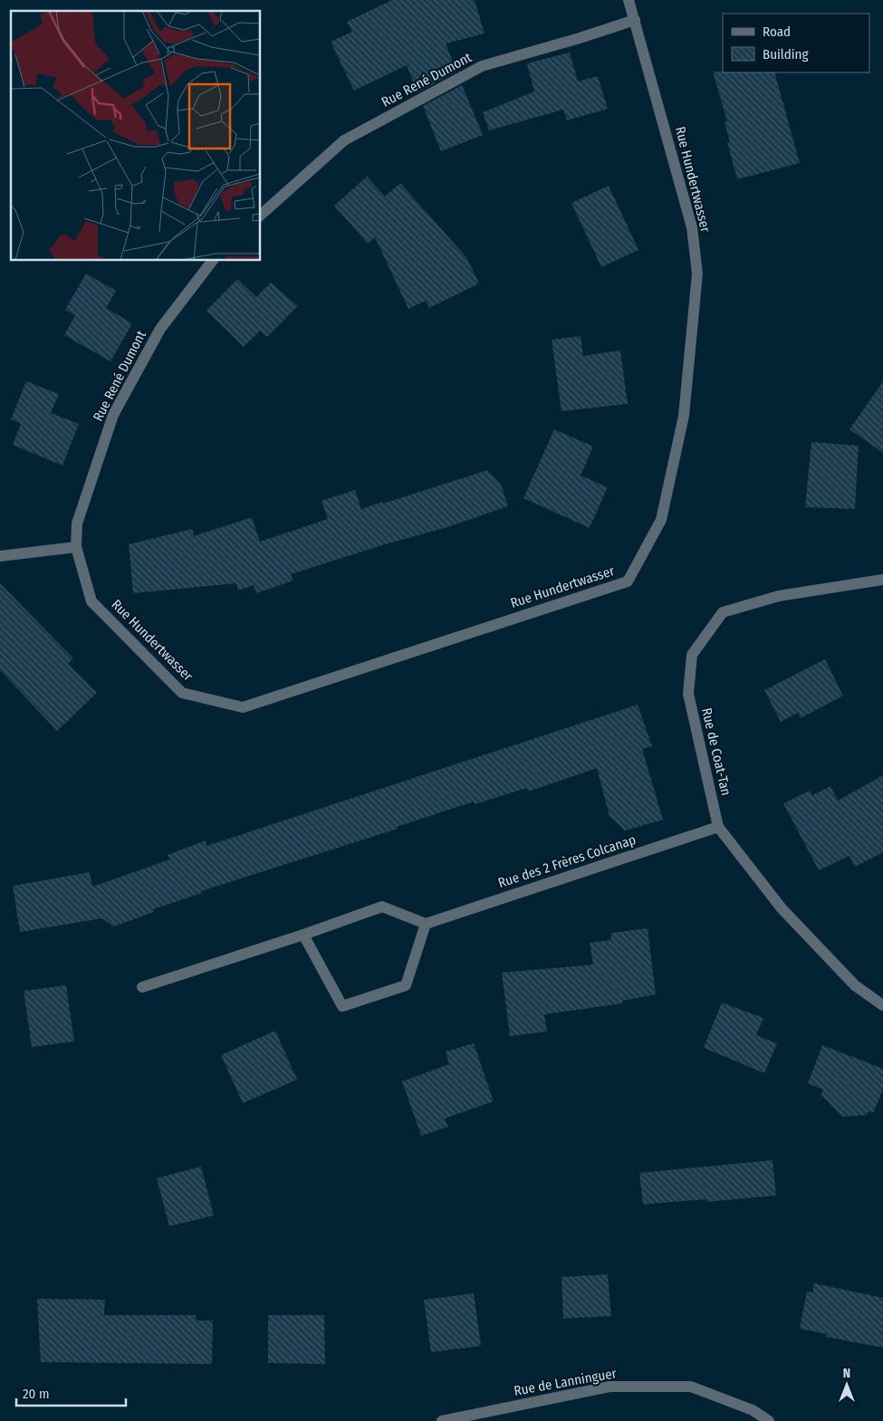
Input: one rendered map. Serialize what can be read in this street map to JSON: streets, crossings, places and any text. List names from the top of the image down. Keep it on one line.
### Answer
{"streets":{"street":["Rue René Dumont","Rue Hundertwasser","Rue de Coat-Tan","Rue des 2 Frères Colcanap","Rue de Lanninguer"]},"crossings":[["Rue René Dumont","Rue Hundertwasser"],["Rue de Coat-Tan","Rue des 2 Frères Colcanap"]],"legend":["Road","Building"],"scale_bar":"20 m","north":"top"}
